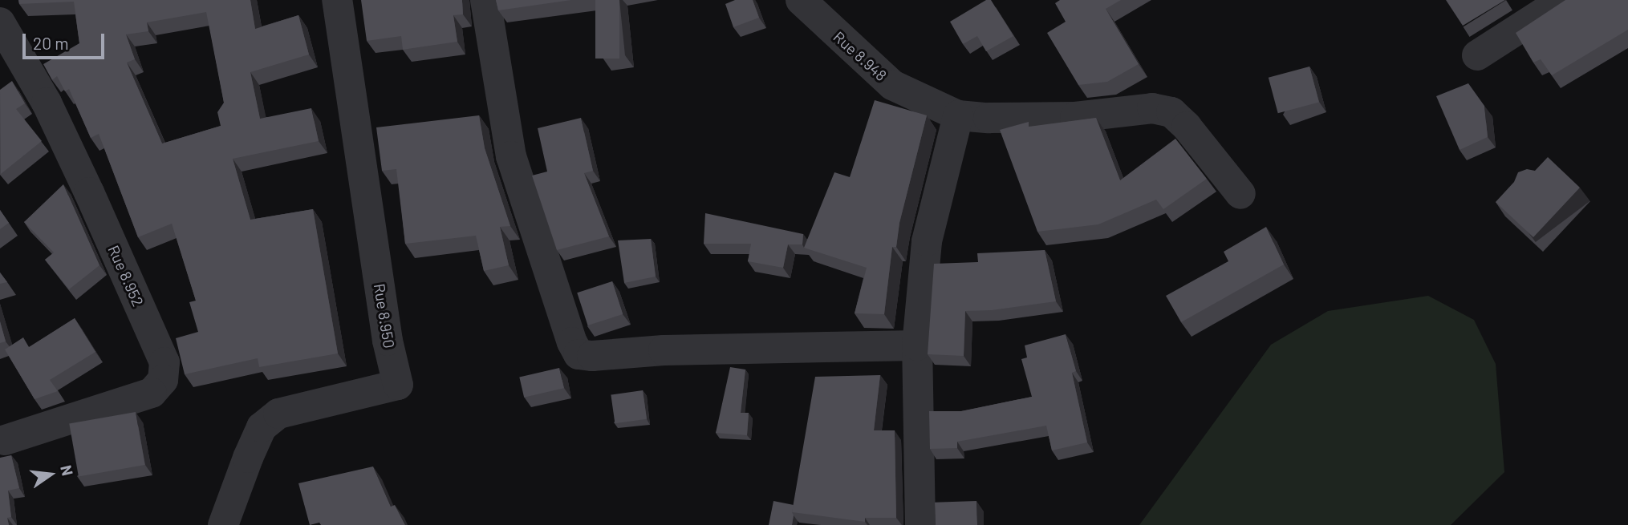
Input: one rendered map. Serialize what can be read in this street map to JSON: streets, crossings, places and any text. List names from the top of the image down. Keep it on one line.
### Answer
{"streets":{"street":["Rue 8.948","Rue 8.952","Rue 8.950"]},"scale_bar":"20 m","north":"right"}
